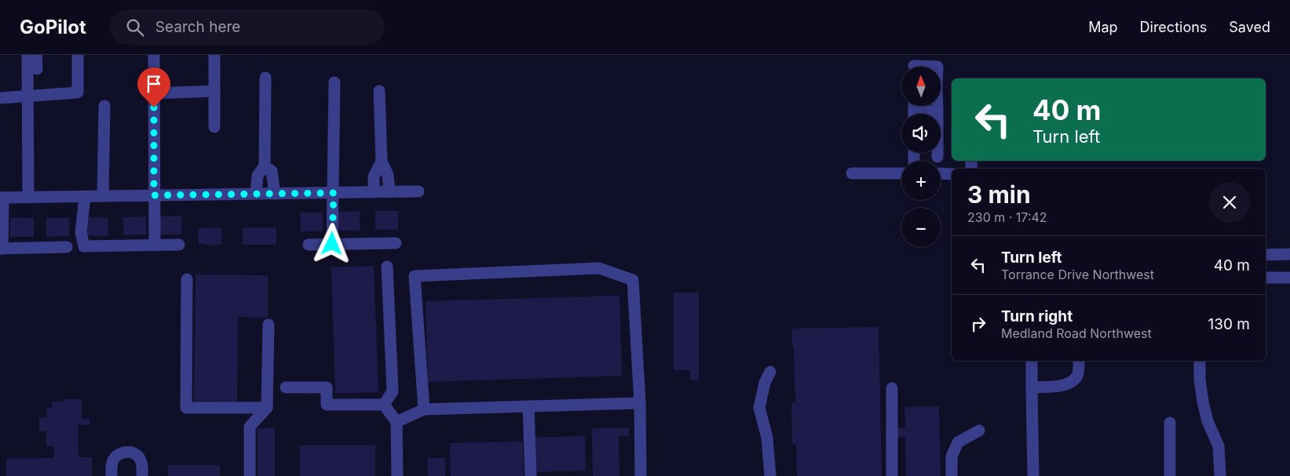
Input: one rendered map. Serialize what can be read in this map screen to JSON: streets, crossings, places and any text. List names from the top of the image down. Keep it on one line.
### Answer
{"north":"top","page":{"header":"GoPilot","search":"Search here","nav":["Map","Directions","Saved"],"map_buttons":["+","−"],"turn":["40 m","Turn left"],"heading":["3 min","230 m · 17:42"],"list":[{"name":"Turn left","note":"Torrance Drive Northwest","value":"40 m"},{"name":"Turn right","note":"Medland Road Northwest","value":"130 m"}]}}
